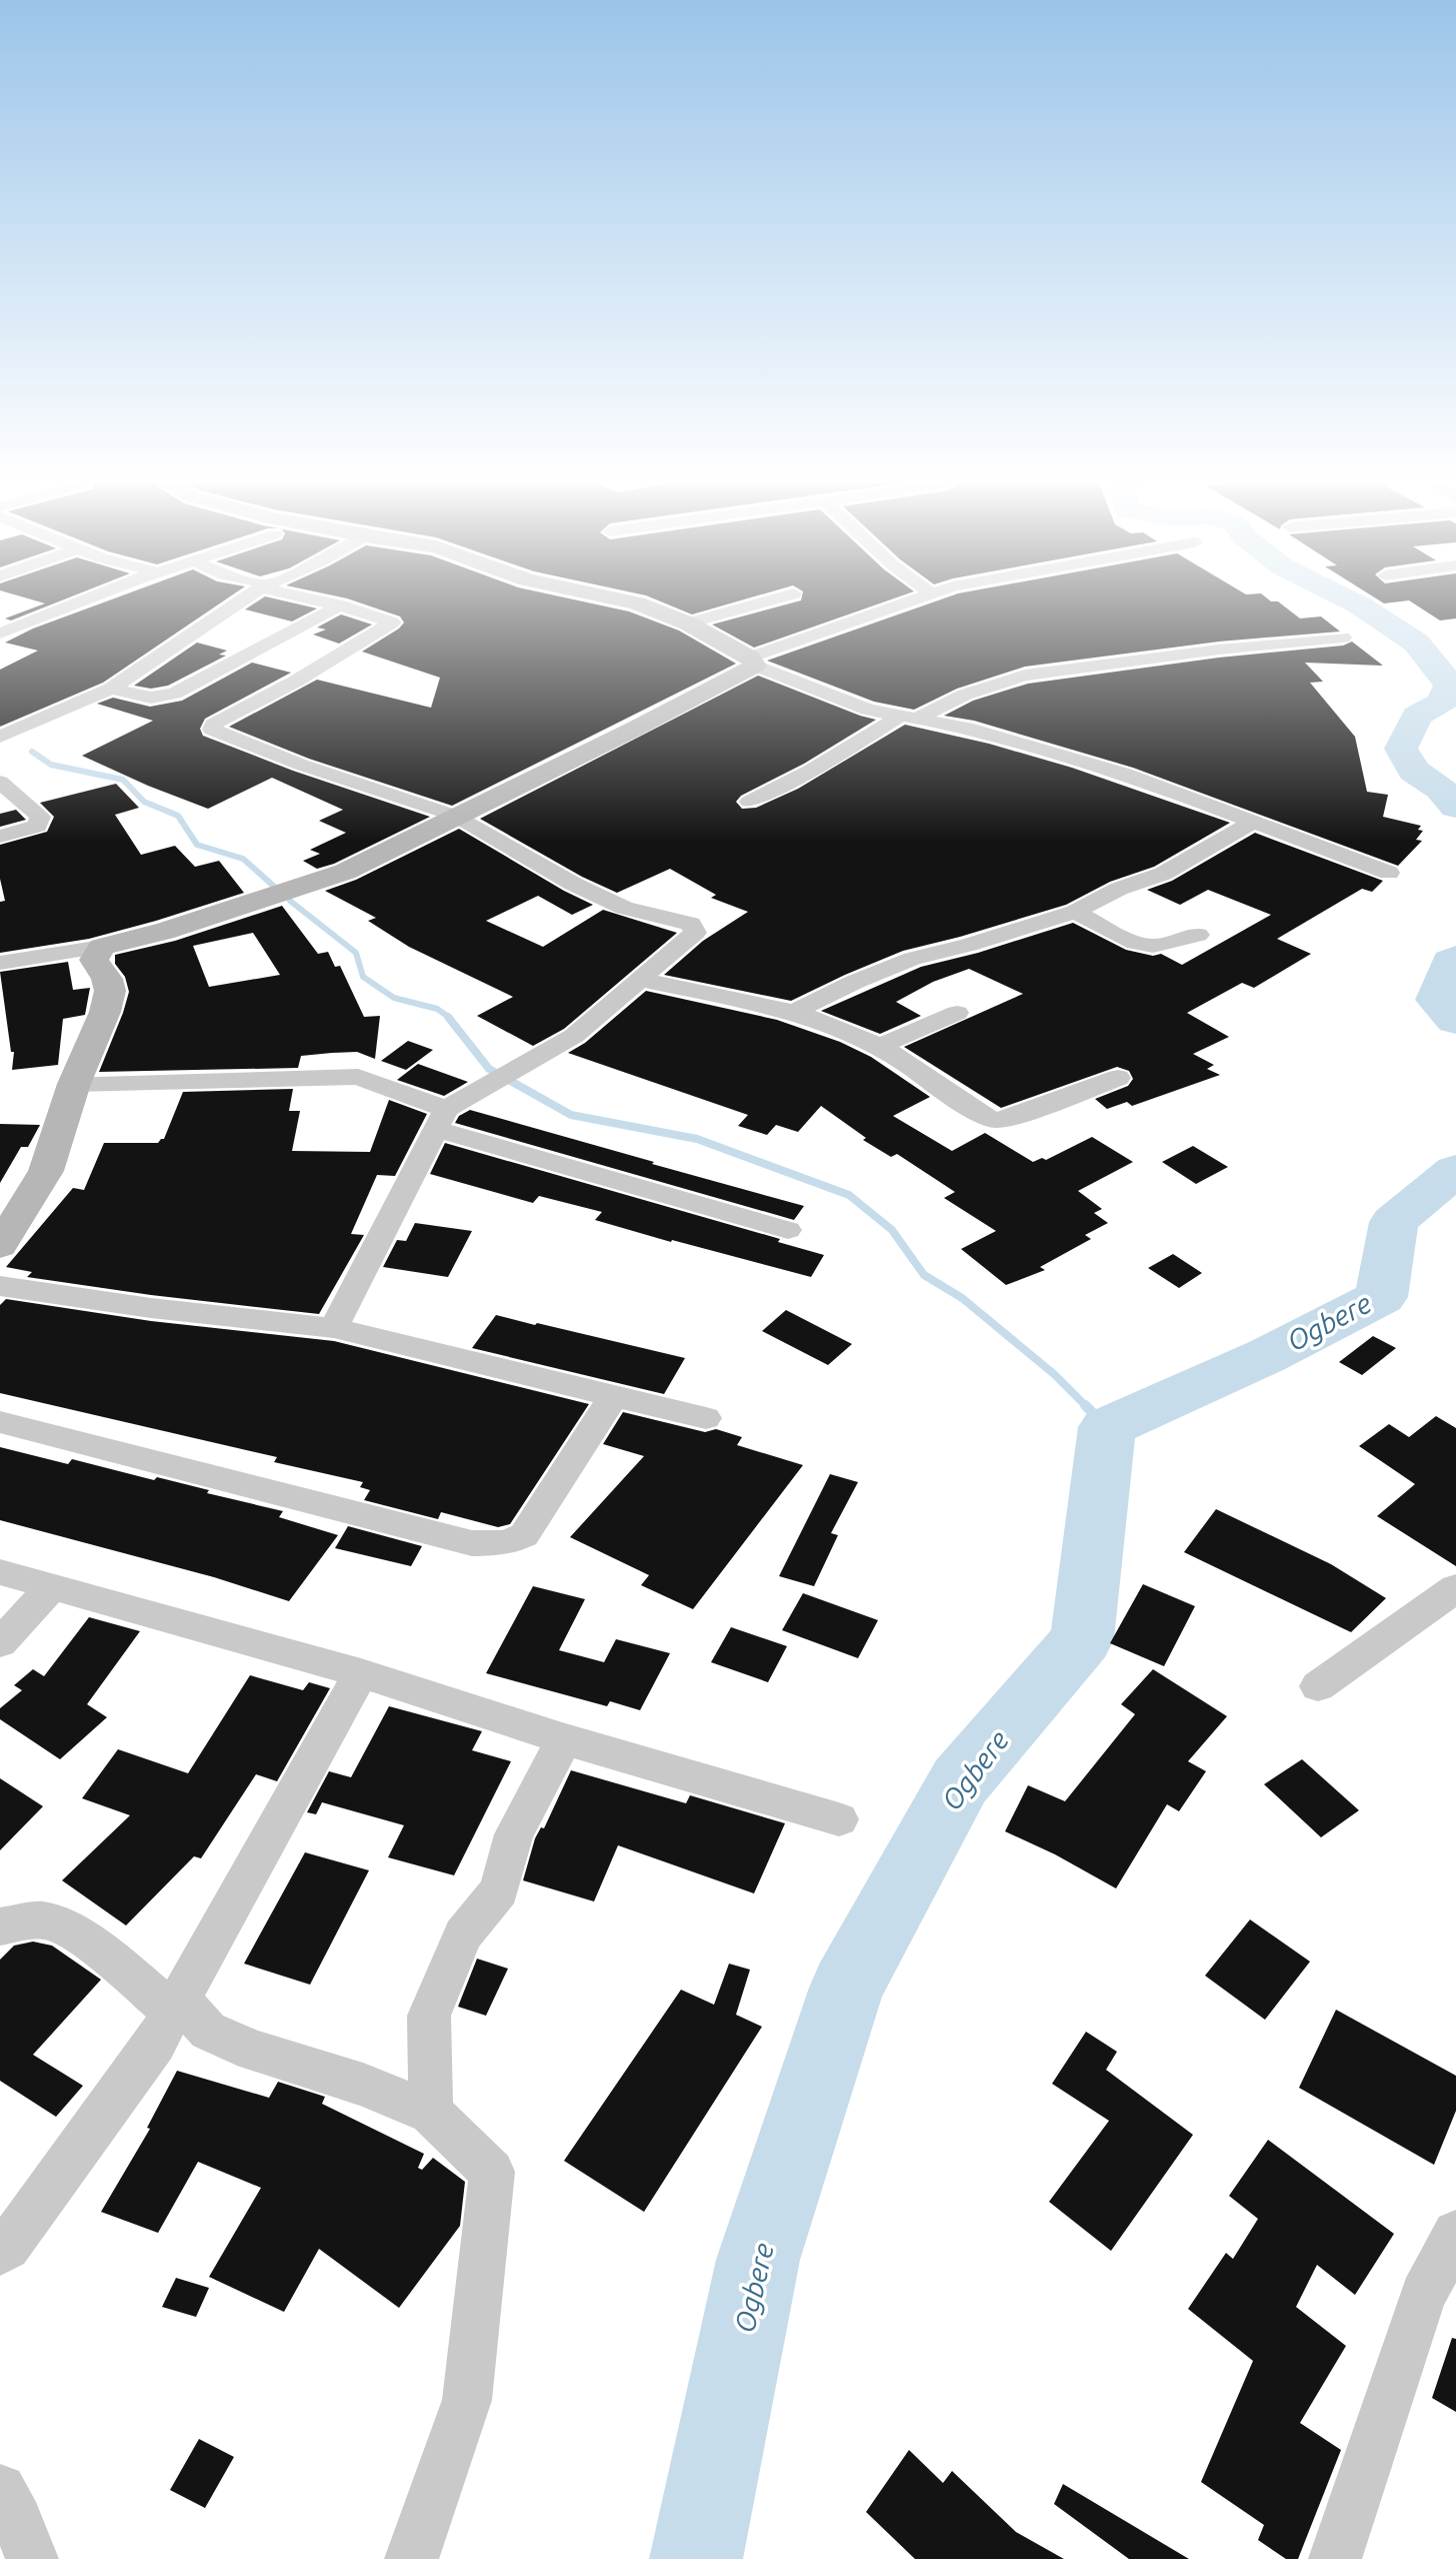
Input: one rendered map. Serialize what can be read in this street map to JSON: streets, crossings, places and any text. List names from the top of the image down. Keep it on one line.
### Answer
{"water":["Ogbere"]}
